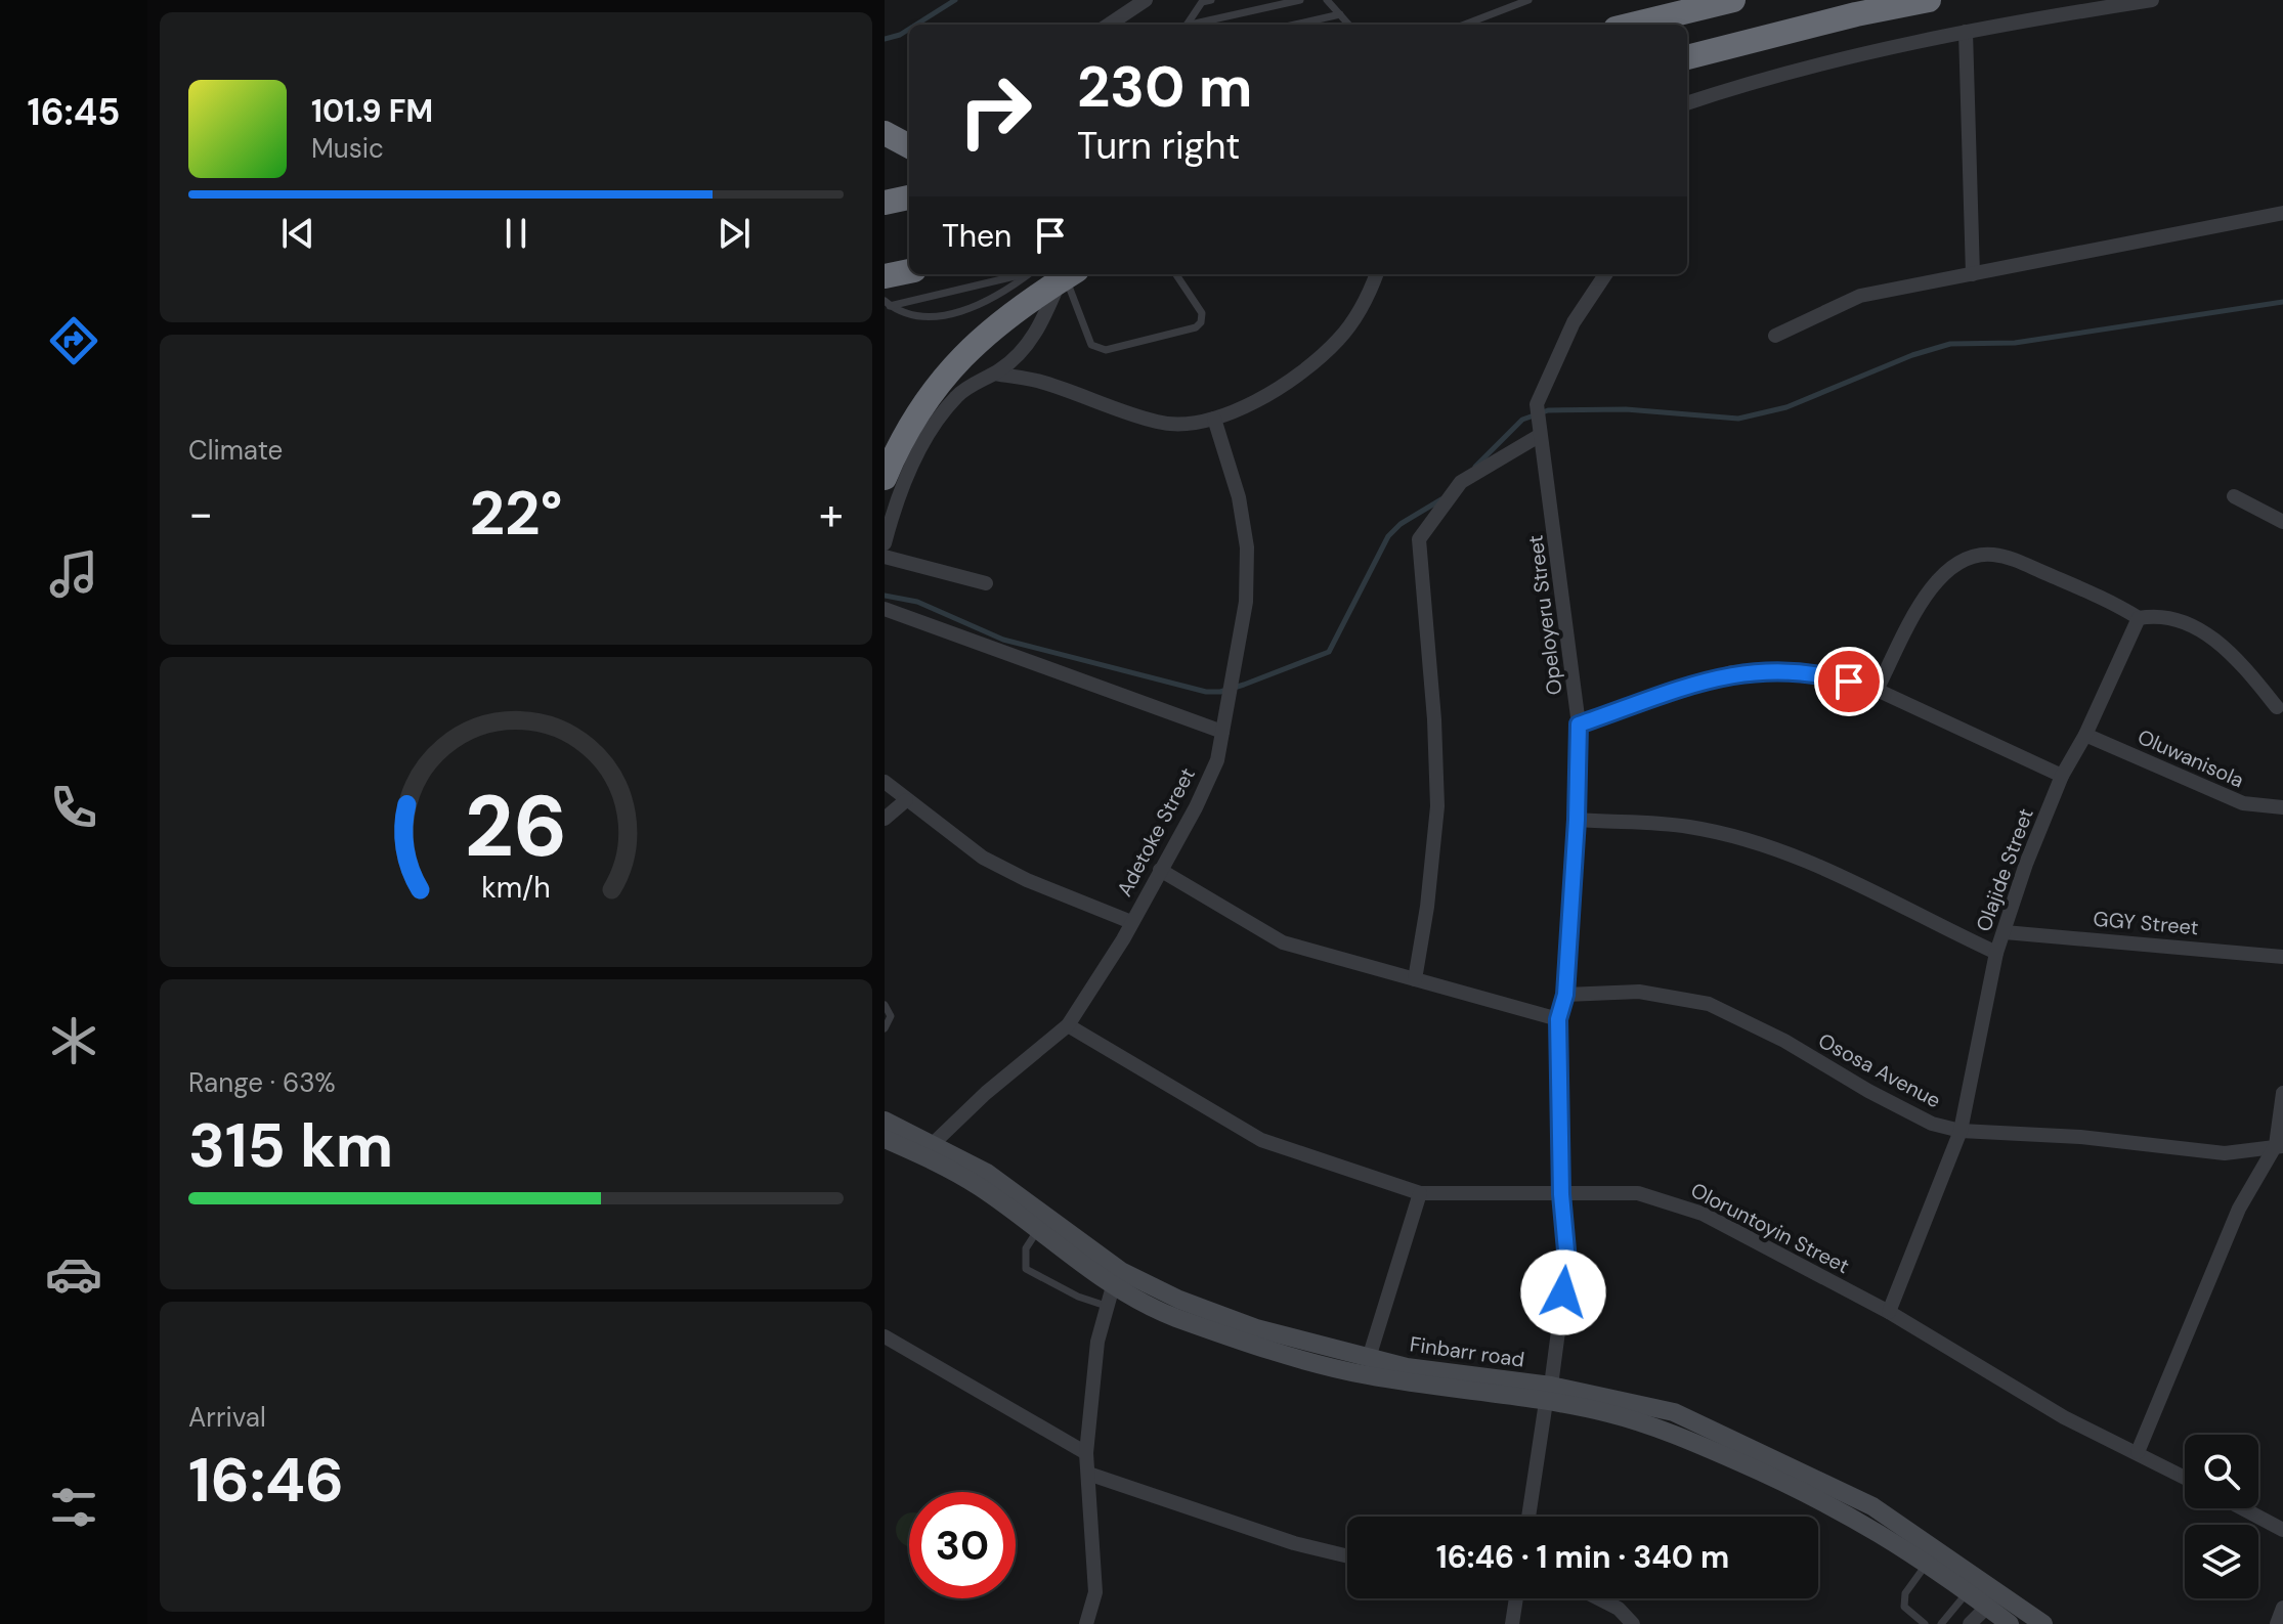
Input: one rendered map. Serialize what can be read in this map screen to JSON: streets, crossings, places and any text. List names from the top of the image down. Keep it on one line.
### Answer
{"streets":{"main road":["Finbarr road"],"street":["Opeloyeru Street","Oluwanisola","Adetoke Street","Olajide Street","GGY Street","Ososa Avenue","Oloruntoyin Street"]},"crossings":[["Opeloyeru Street","Ososa Avenue"],["Opeloyeru Street","Oloruntoyin Street"],["Opeloyeru Street","Finbarr road"],["Oluwanisola","Olajide Street"],["Adetoke Street","Oloruntoyin Street"],["Adetoke Street","Finbarr road"],["Olajide Street","GGY Street"],["Olajide Street","Ososa Avenue"],["Olajide Street","Oloruntoyin Street"]],"page":{"tabs":"16:45","turn":["230 m","Turn right"],"song":["101.9 FM","Music"],"then":"Then","tile":["Climate",["Range · 63%","315 km"],["Arrival","16:46"]],"heat":["−","22°","+"],"limit":"30","trip":"16:46 · 1 min · 340 m","gauge":["26","km/h"]}}
